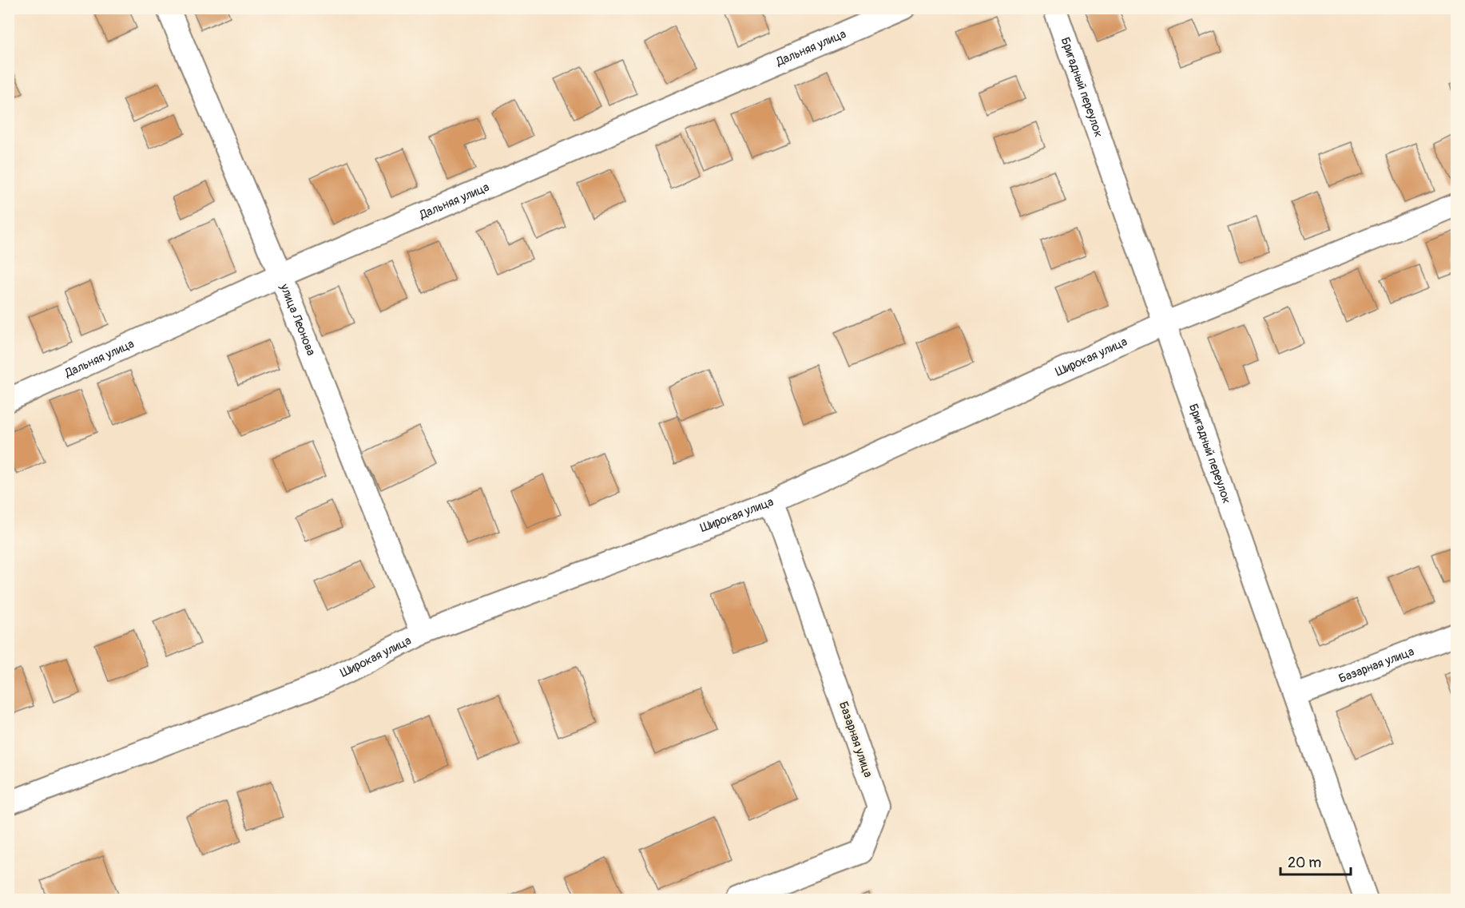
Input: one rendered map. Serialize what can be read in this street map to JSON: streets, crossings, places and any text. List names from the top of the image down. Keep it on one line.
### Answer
{"streets":{"street":["Дальняя улица","Бригадный переулок","улица Леонова","Широкая улица","Базарная улица"]},"crossings":[["Дальняя улица","улица Леонова"],["Бригадный переулок","Широкая улица"],["Бригадный переулок","Базарная улица"],["улица Леонова","Широкая улица"],["Широкая улица","Базарная улица"]],"scale_bar":"20 m"}
